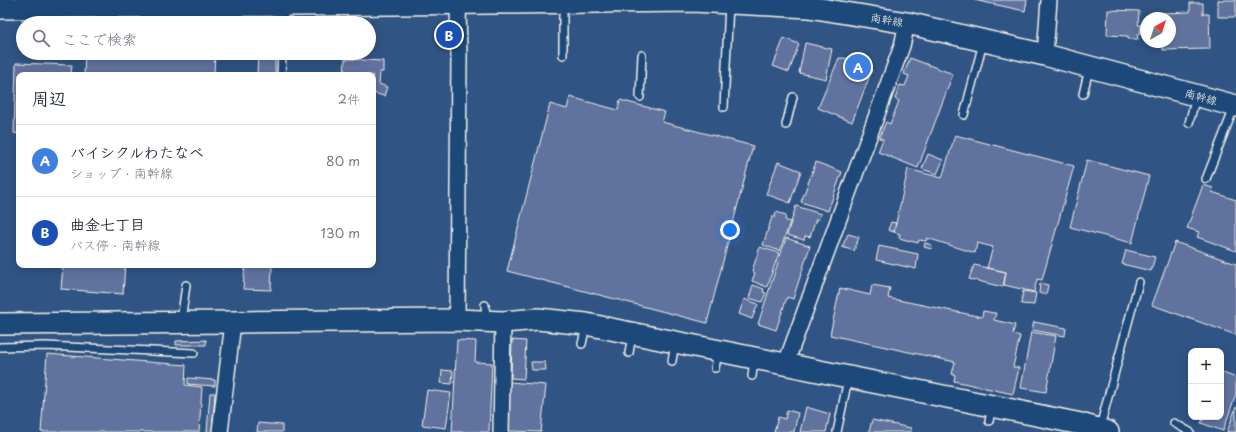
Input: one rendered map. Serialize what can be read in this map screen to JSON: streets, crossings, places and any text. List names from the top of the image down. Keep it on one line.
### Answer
{"streets":{"main road":["南幹線"]},"north":"top right","page":{"search":"ここで検索","pins":["B","A"],"heading":["周辺","2件"],"list":[{"mark":"A","name":"バイシクルわたなべ","note":"ショップ · 南幹線","value":"80 m"},{"mark":"B","name":"曲金七丁目","note":"バス停 · 南幹線","value":"130 m"}],"map_buttons":["+","−"]}}
